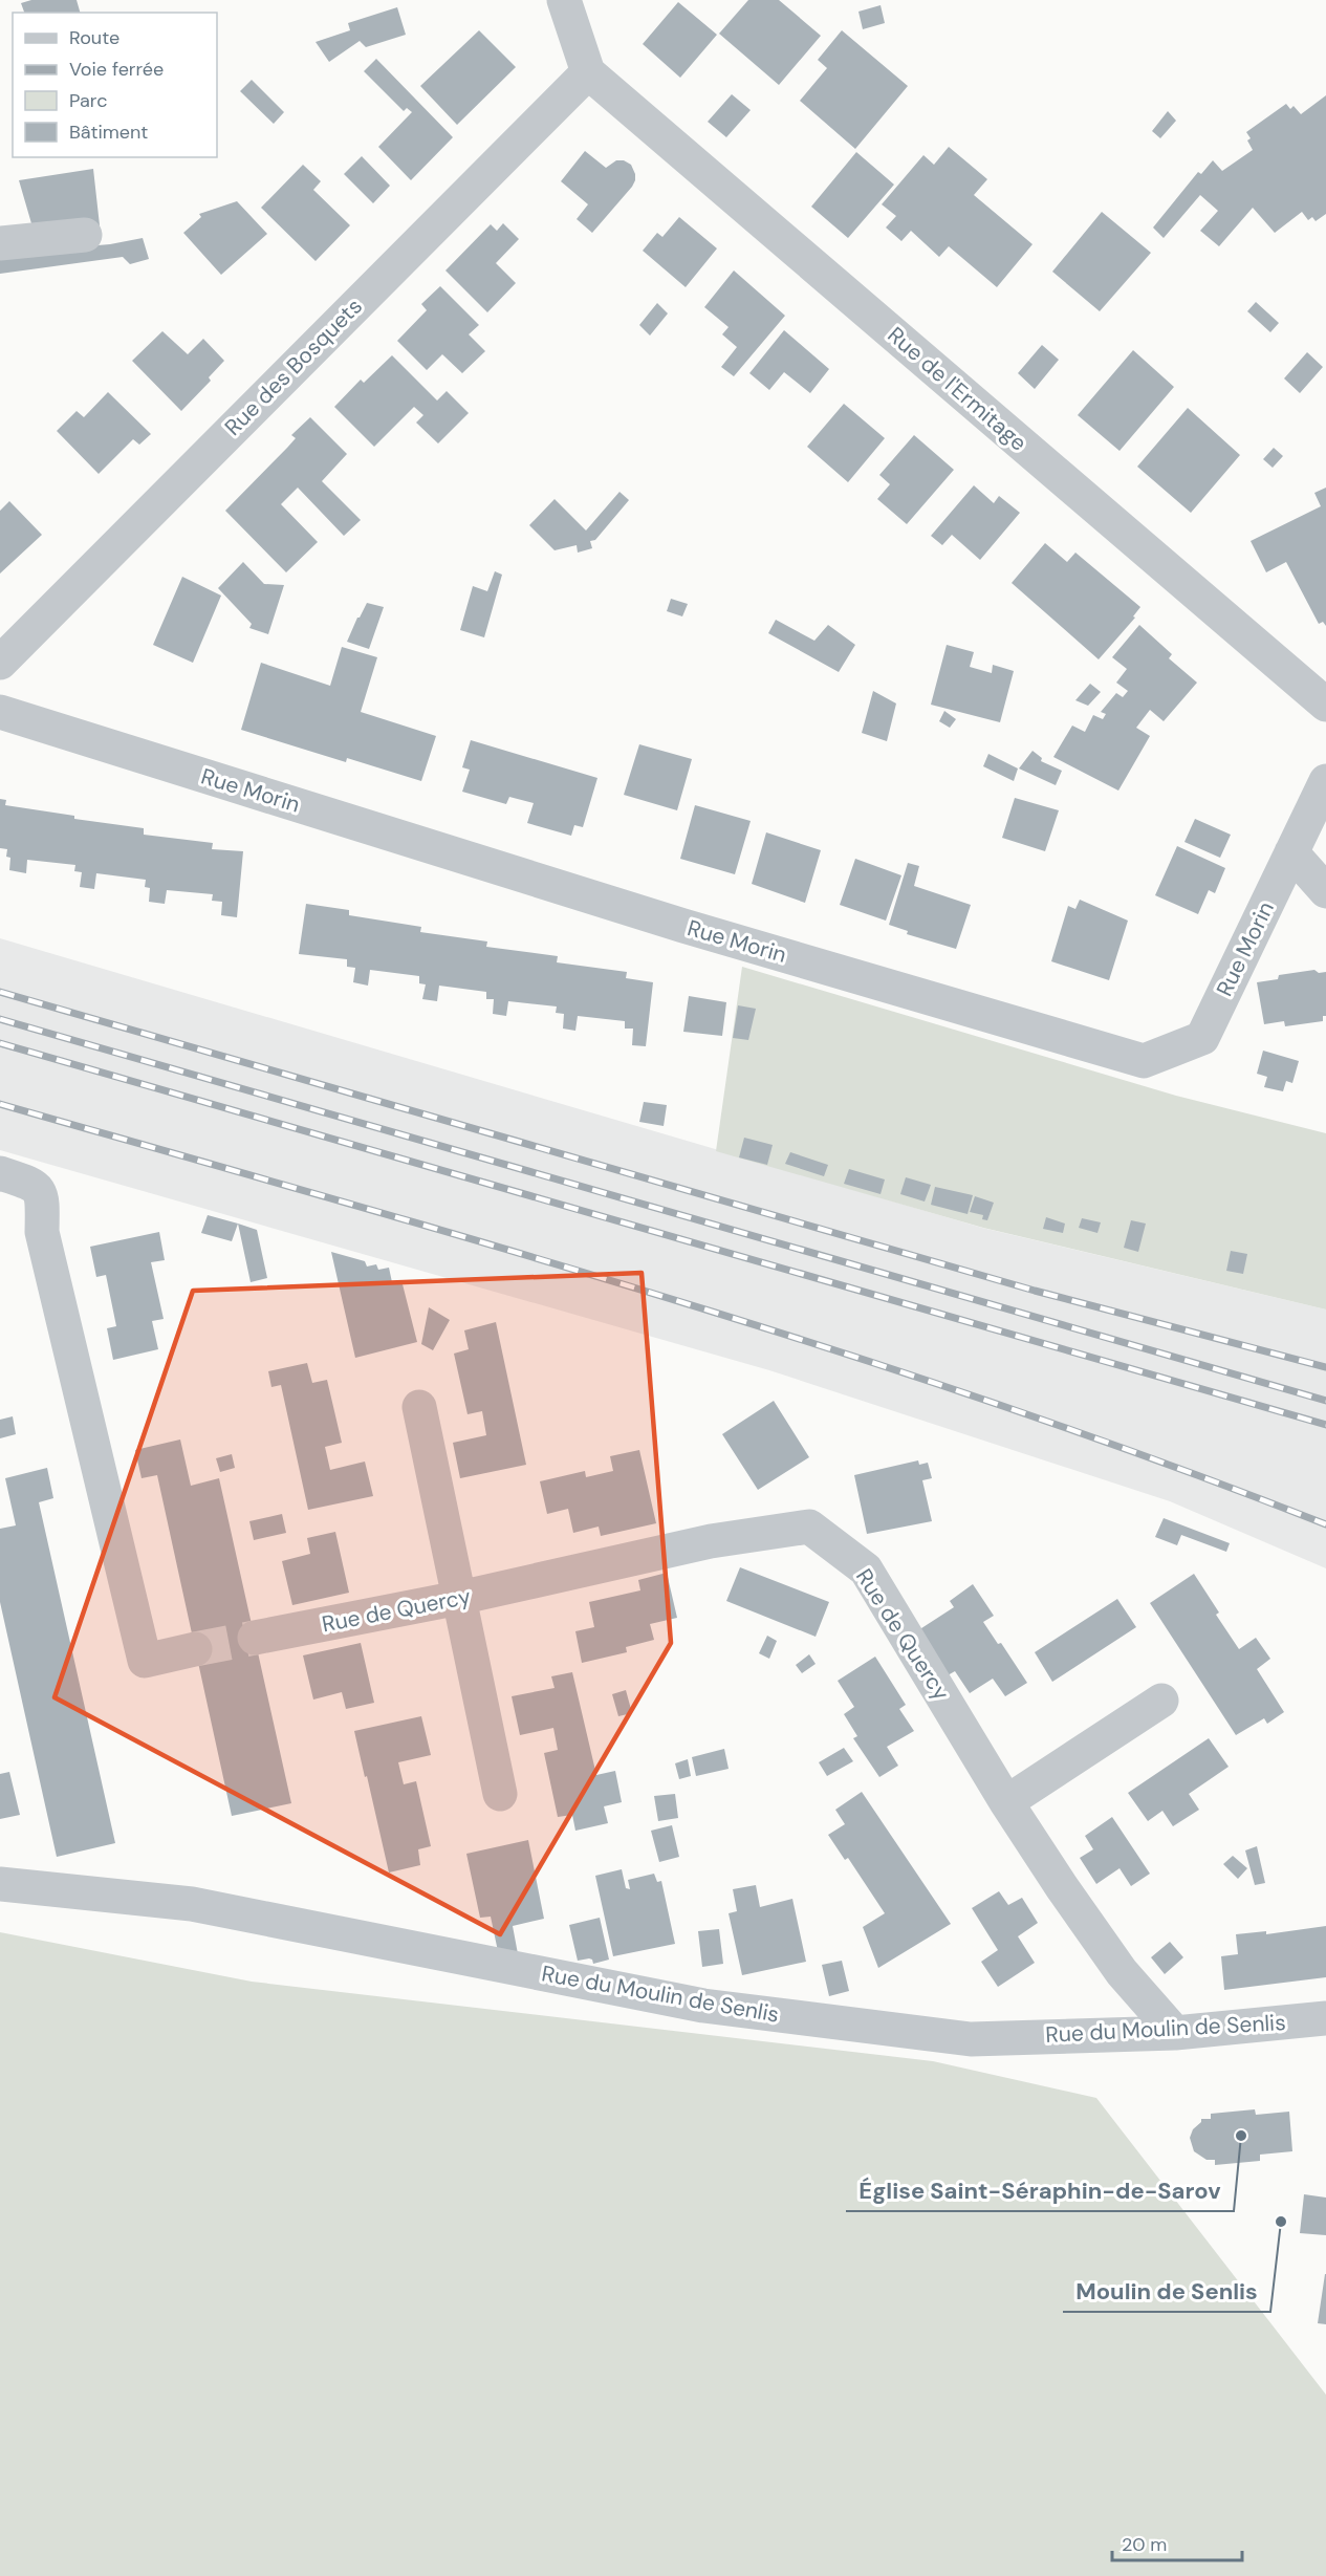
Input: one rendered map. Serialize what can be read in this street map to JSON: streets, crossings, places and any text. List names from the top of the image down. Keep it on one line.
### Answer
{"streets":{"street":["Rue des Bosquets","Rue de l'Ermitage","Rue Morin","Rue de Quercy","Rue du Moulin de Senlis"]},"crossings":[["Rue des Bosquets","Rue de l'Ermitage"],["Rue de Quercy","Rue du Moulin de Senlis"]],"places":["Église Saint-Séraphin-de-Sarov","Moulin de Senlis"],"legend":["Route","Voie ferrée","Parc","Bâtiment"],"scale_bar":"20 m"}
